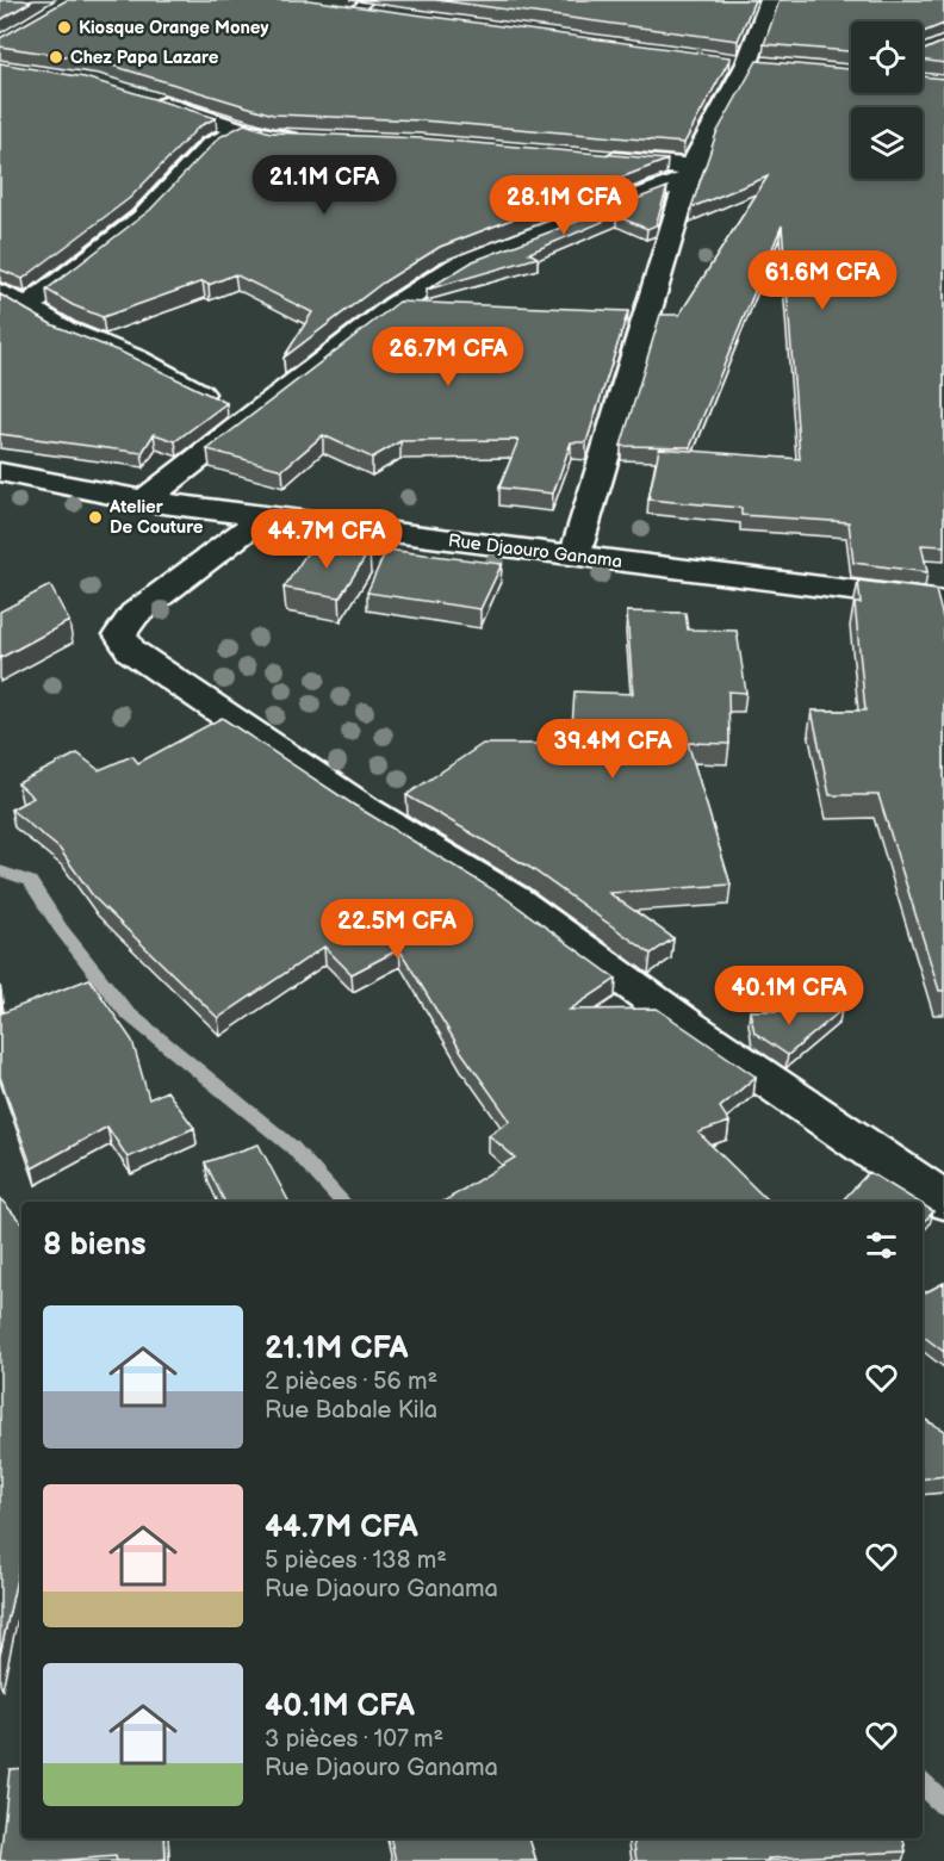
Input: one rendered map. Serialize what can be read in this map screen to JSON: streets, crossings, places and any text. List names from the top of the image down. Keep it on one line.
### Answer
{"streets":{"street":["Rue Djaouro Ganama"]},"places":["Kiosque Orange Money","Chez Papa Lazare","Atelier De Couture"],"page":{"price":["21.1M CFA","28.1M CFA","61.6M CFA","26.7M CFA","44.7M CFA","39.4M CFA","22.5M CFA","40.1M CFA"],"heading":"8 biens","list":[{"name":"21.1M CFA","note":"2 pièces · 56 m² · Rue Babale Kila"},{"name":"44.7M CFA","note":"5 pièces · 138 m² · Rue Djaouro Ganama"},{"name":"40.1M CFA","note":"3 pièces · 107 m² · Rue Djaouro Ganama"}]}}
